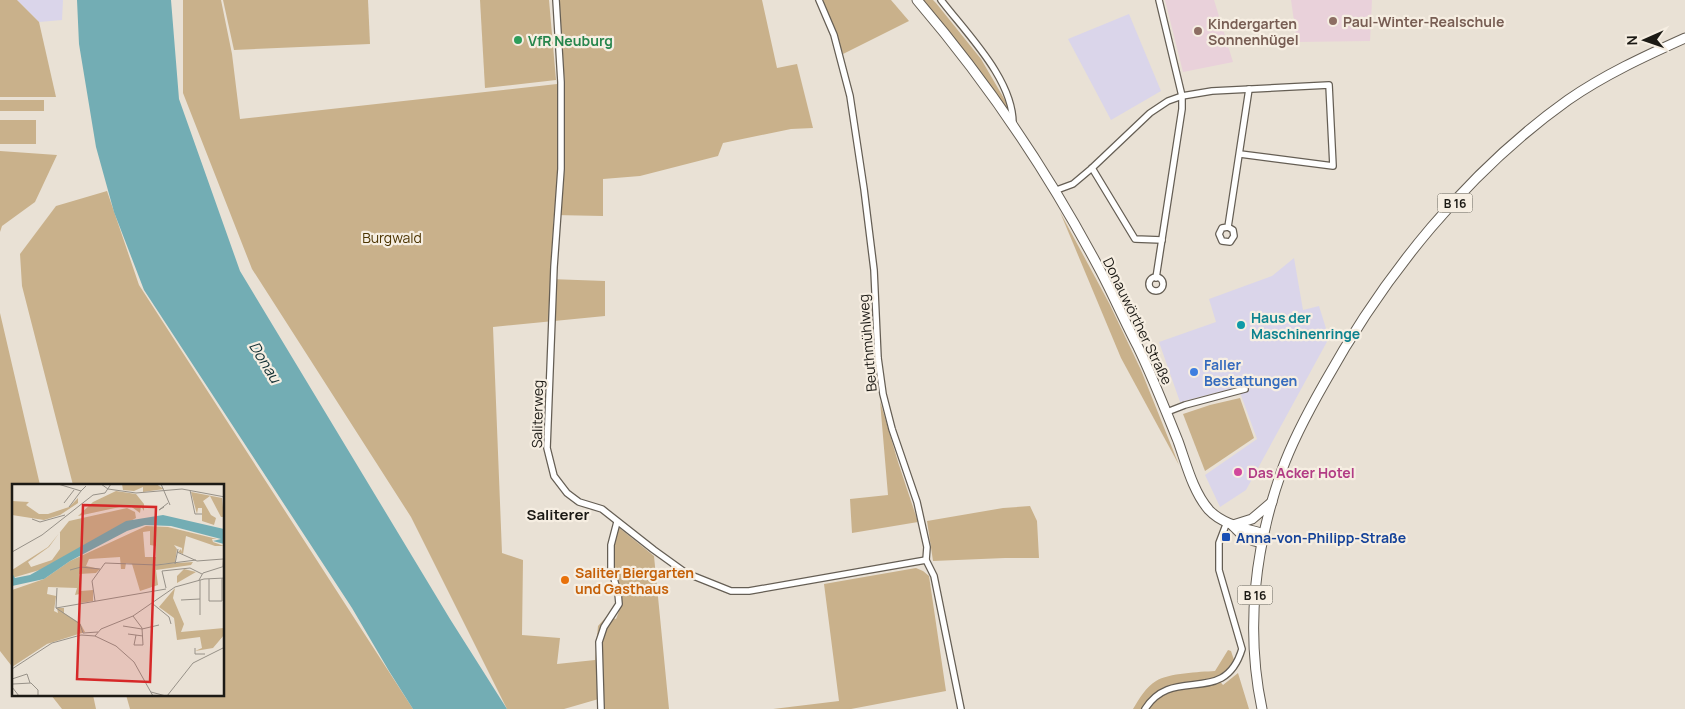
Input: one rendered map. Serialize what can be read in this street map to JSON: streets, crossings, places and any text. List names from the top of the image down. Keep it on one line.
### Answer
{"streets":{"main road":["B 16","Donauwörther Straße"],"street":["Beuthmühlweg","Saliterweg"]},"crossings":[["B 16","Donauwörther Straße"],["Beuthmühlweg","Saliterweg"]],"districts":["Saliterer"],"water":["Donau"],"parks":["Burgwald"],"places":{"other":["Paul-Winter-Realschule","Kindergarten Sonnenhügel","VfR Neuburg","Haus der Maschinenringe","Faller Bestattungen","Das Acker Hotel","Saliter Biergarten und Gasthaus"],"transit":["Anna-von-Philipp-Straße"]},"north":"left"}
